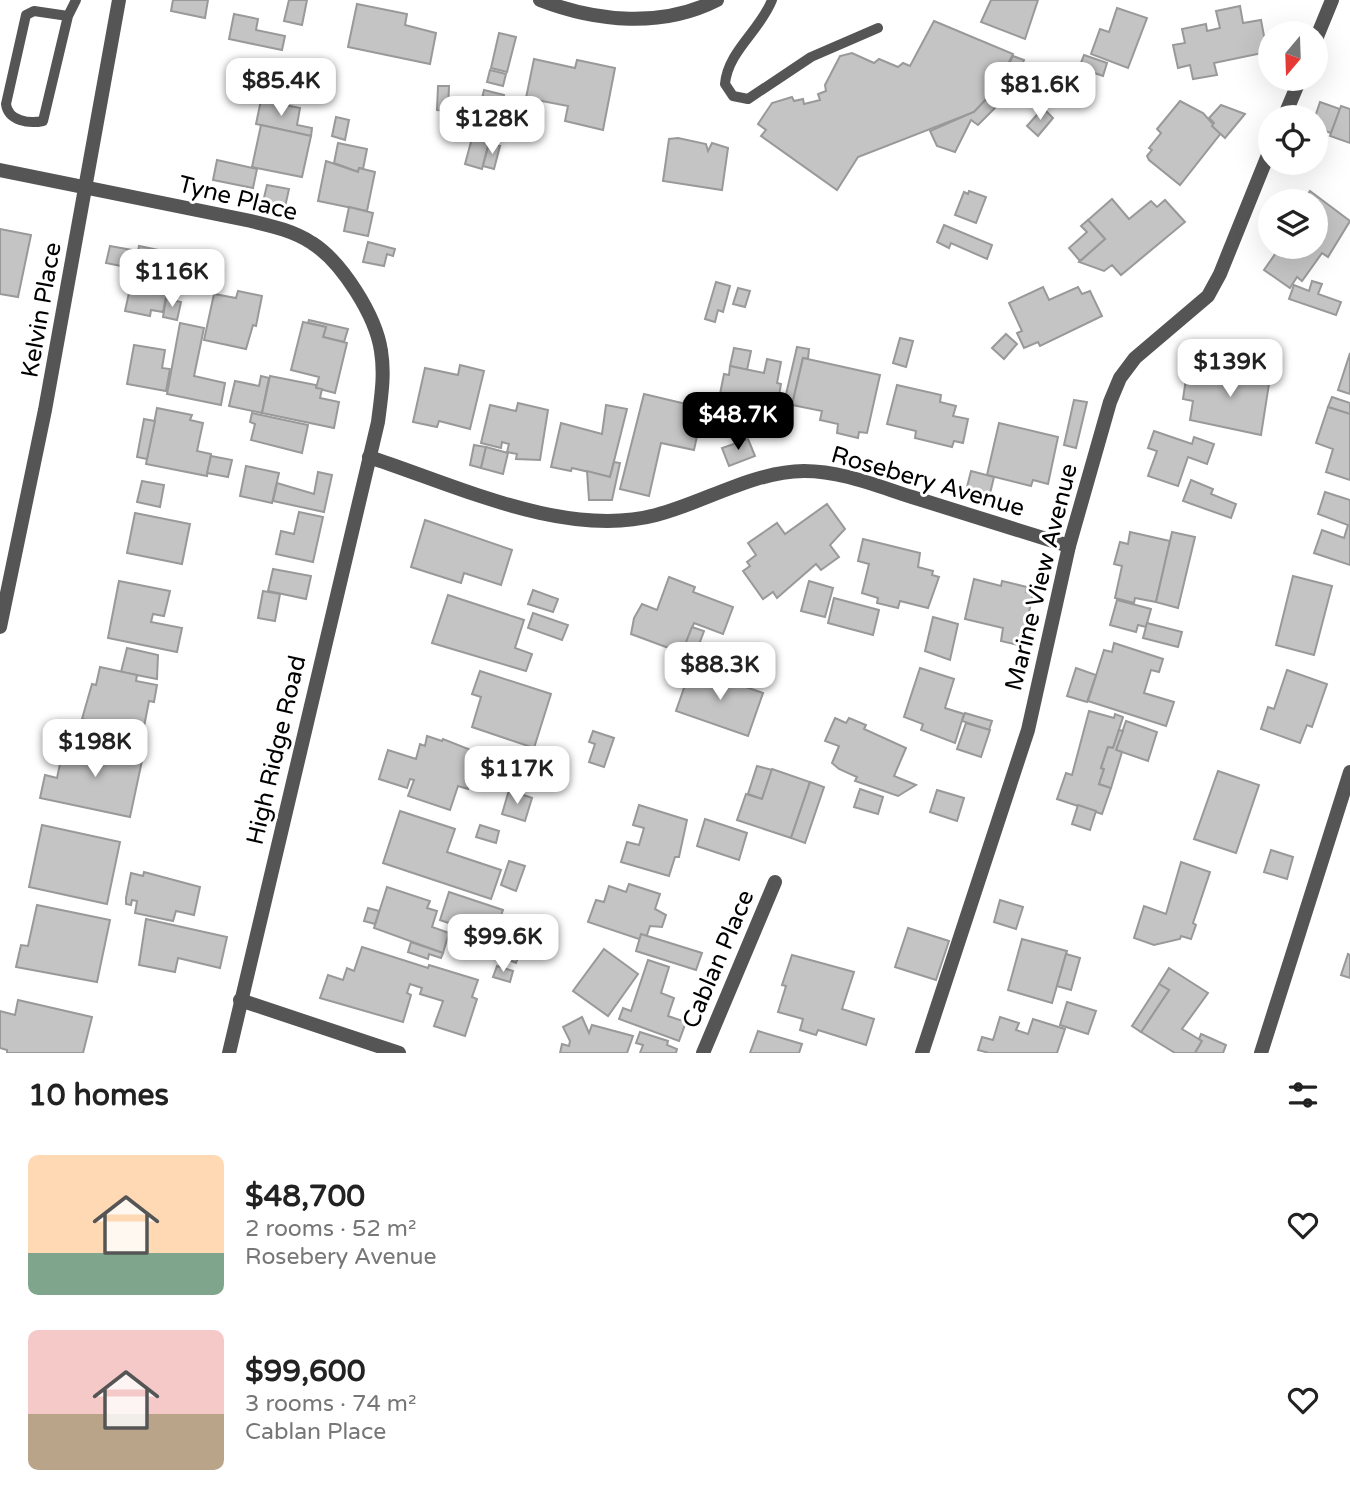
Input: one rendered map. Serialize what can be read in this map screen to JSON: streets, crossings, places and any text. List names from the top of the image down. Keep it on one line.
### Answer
{"streets":{"street":["Tyne Place","Kelvin Place","Rosebery Avenue","Marine View Avenue","High Ridge Road","Cablan Place"]},"crossings":[["Tyne Place","Kelvin Place"],["Tyne Place","Rosebery Avenue"],["Tyne Place","High Ridge Road"],["Rosebery Avenue","Marine View Avenue"],["Rosebery Avenue","High Ridge Road"]],"north":"bottom","page":{"price":["$85.4K","$81.6K","$128K","$116K","$139K","$48.7K","$88.3K","$198K","$117K","$99.6K"],"heading":"10 homes","list":[{"name":"$48,700","note":"2 rooms · 52 m² · Rosebery Avenue"},{"name":"$99,600","note":"3 rooms · 74 m² · Cablan Place"}]}}
